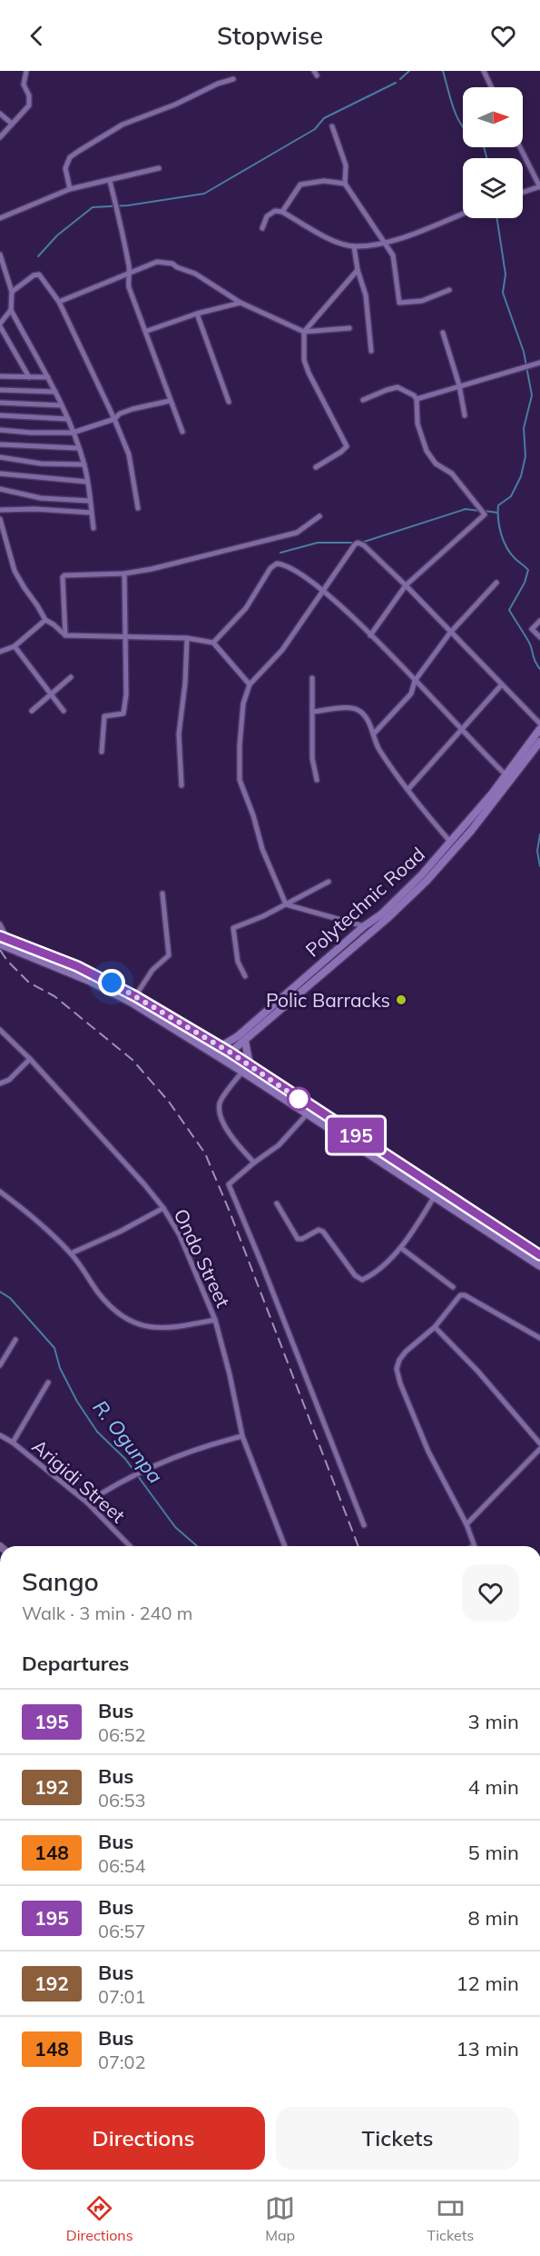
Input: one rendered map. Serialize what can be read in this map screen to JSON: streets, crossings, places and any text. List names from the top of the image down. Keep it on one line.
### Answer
{"streets":{"main road":["Polytechnic Road"],"street":["Ondo Street","Arigidi Street"]},"water":["R. Ogunpa"],"places":["Polic Barracks"],"lines":["bus line 195"],"north":"right","page":{"header":"Stopwise","on_map":"195","heading":[["Sango","Walk · 3 min · 240 m"],"Departures"],"list":[{"mark":"195","name":"Bus","note":"06:52","value":"3 min"},{"mark":"192","name":"Bus","note":"06:53","value":"4 min"},{"mark":"148","name":"Bus","note":"06:54","value":"5 min"},{"mark":"195","name":"Bus","note":"06:57","value":"8 min"},{"mark":"192","name":"Bus","note":"07:01","value":"12 min"},{"mark":"148","name":"Bus","note":"07:02","value":"13 min"}],"buttons":["Directions","Tickets"],"tabs":["Directions","Map","Tickets"]}}
